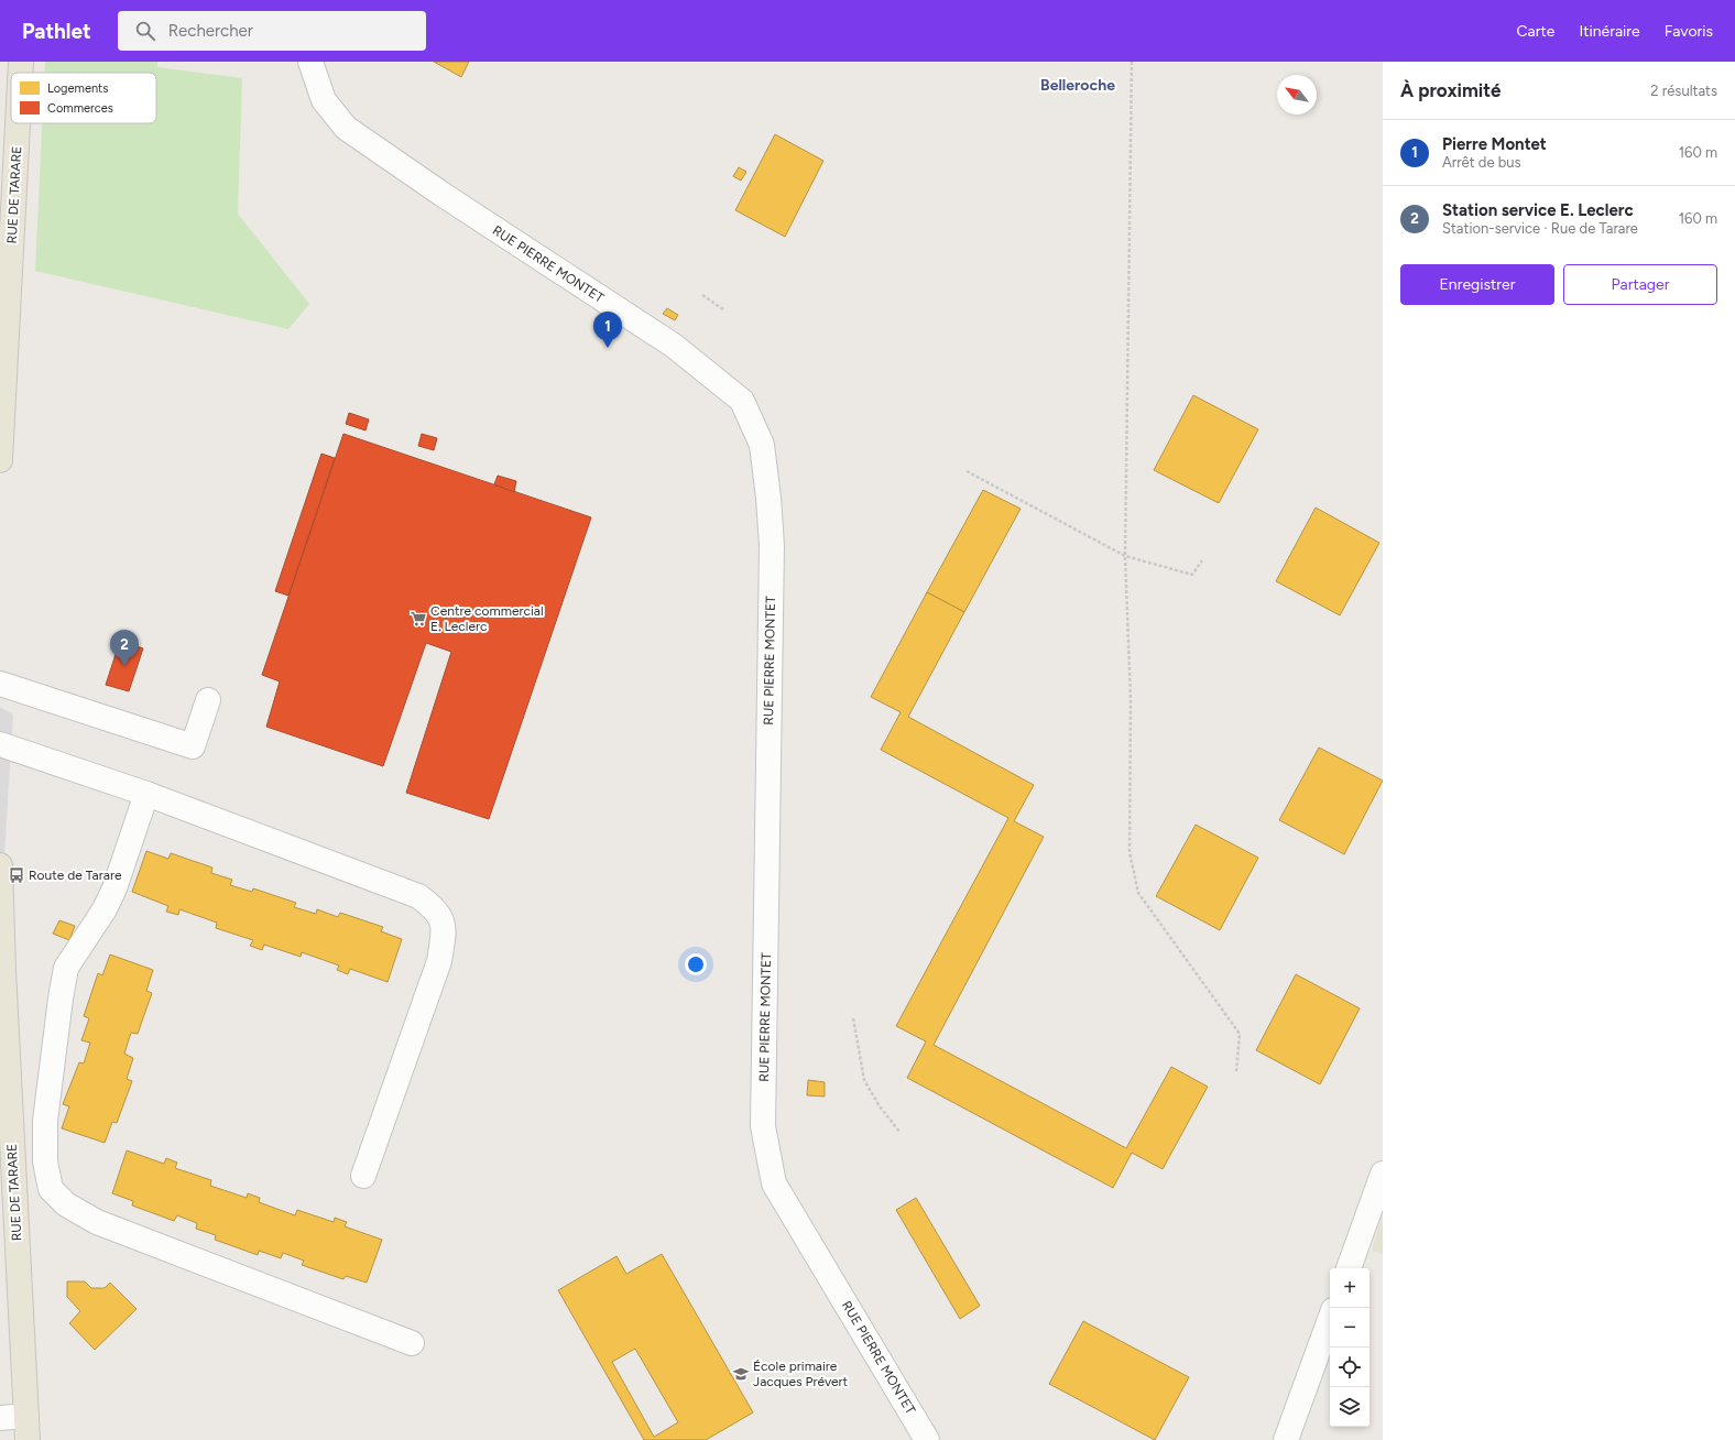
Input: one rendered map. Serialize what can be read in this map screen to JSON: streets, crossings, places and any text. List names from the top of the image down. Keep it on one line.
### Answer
{"streets":{"main road":["RUE DE TARARE"],"street":["RUE PIERRE MONTET"]},"districts":["Belleroche"],"places":{"supermarket":["Centre commercial E. Leclerc"],"bus stop":["Route de Tarare"],"school or university":["École primaire Jacques Prévert"]},"legend":["Logements","Commerces"],"north":"top left","page":{"header":"Pathlet","search":"Rechercher","nav":["Carte","Itinéraire","Favoris"],"heading":["À proximité","2 résultats"],"list":[{"mark":"1","name":"Pierre Montet","note":"Arrêt de bus","value":"160 m"},{"mark":"2","name":"Station service E. Leclerc","note":"Station-service · Rue de Tarare","value":"160 m"}],"buttons":["Enregistrer","Partager"],"pins":["1","2"],"map_buttons":["+","−"]}}
